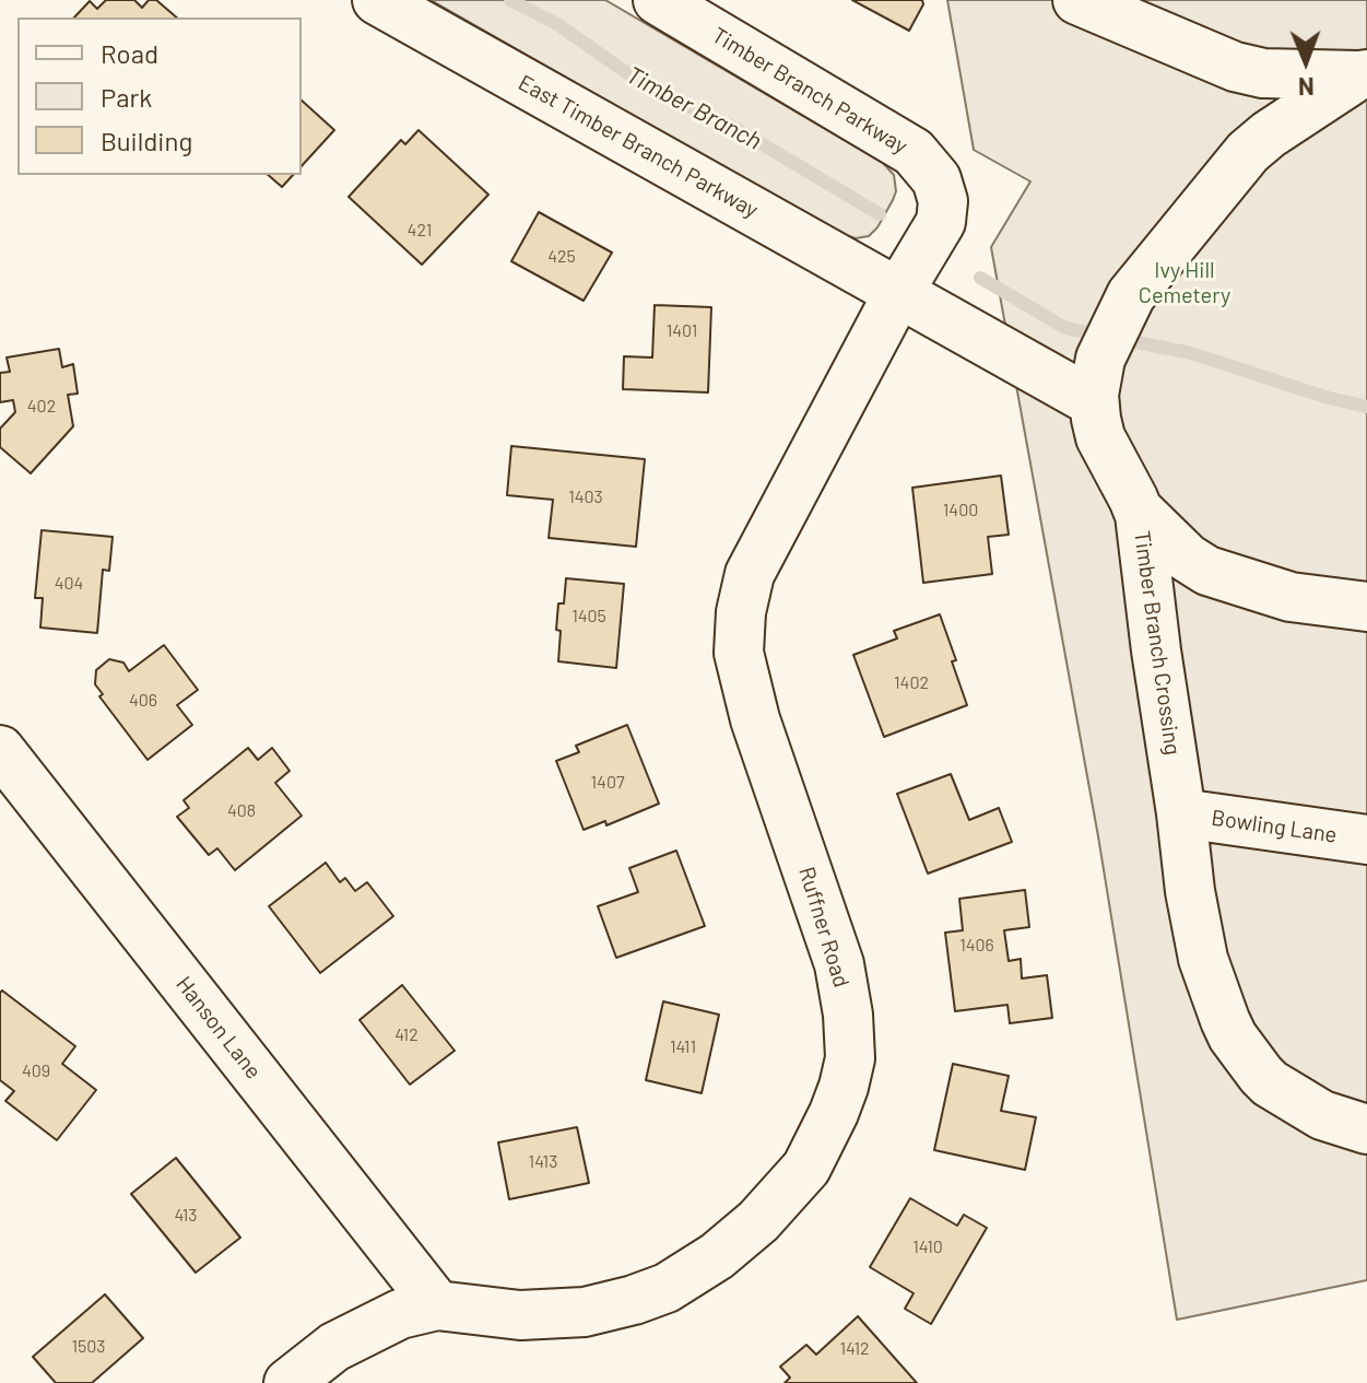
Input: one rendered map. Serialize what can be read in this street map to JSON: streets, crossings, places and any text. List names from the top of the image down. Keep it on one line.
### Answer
{"streets":{"street":["Timber Branch Parkway","East Timber Branch Parkway","Timber Branch Crossing","Bowling Lane","Ruffner Road","Hanson Lane"]},"crossings":[["Timber Branch Parkway","East Timber Branch Parkway"],["Timber Branch Parkway","Ruffner Road"],["East Timber Branch Parkway","Timber Branch Crossing"],["East Timber Branch Parkway","Ruffner Road"],["Timber Branch Crossing","Bowling Lane"],["Ruffner Road","Hanson Lane"]],"water":["Timber Branch"],"parks":["Ivy Hill Cemetery"],"house_numbers":["421","425","1401","402","1403","1400","404","1405","1402","406","1407","408","1406","412","1411","409","1413","413","1410","1503","1412"],"legend":["Road","Park","Building"],"north":"bottom"}
